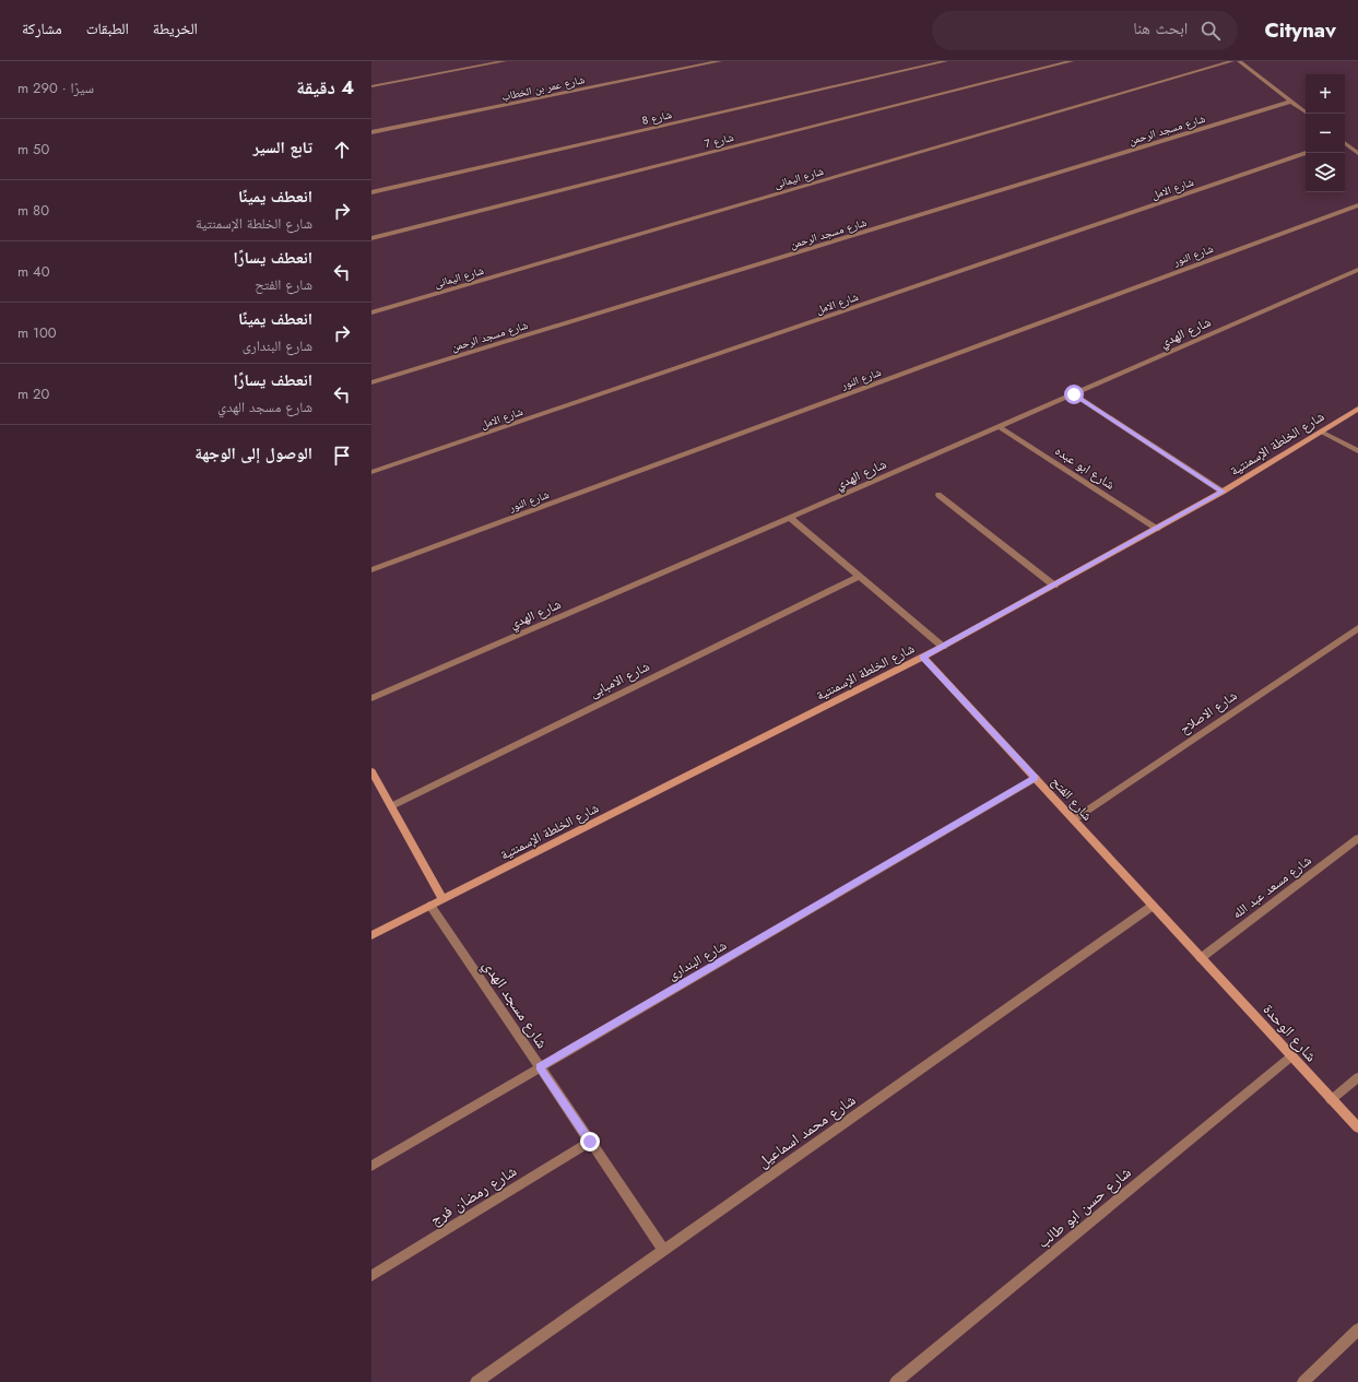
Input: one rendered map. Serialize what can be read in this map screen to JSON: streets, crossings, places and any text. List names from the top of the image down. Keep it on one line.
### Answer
{"streets":{"street":["شارع عمر بن الخطاب","شارع 8","شارع مسجد الرحمن","شارع 7","شارع اليمانى","شارع الامل","شارع النور","شارع الهدي","شارع الخلطة الإسمنتية","شارع ابو عبده","شارع الامبابى","شارع الاصلاح","شارع الفتح","شارع مسعد عبد الله","شارع البندارى","شارع مسجد الهدي","شارع الوحدة","شارع محمد اسماعيل","شارع رمضان فرج","شارع حسن ابو طالب"]},"crossings":[["شارع الهدي","شارع ابو عبده"],["شارع الخلطة الإسمنتية","شارع ابو عبده"],["شارع الخلطة الإسمنتية","شارع الفتح"],["شارع الخلطة الإسمنتية","شارع مسجد الهدي"],["شارع الاصلاح","شارع الفتح"],["شارع الفتح","شارع مسعد عبد الله"],["شارع الفتح","شارع البندارى"],["شارع الفتح","شارع الوحدة"],["شارع الفتح","شارع محمد اسماعيل"],["شارع مسعد عبد الله","شارع الوحدة"],["شارع البندارى","شارع مسجد الهدي"],["شارع مسجد الهدي","شارع محمد اسماعيل"],["شارع مسجد الهدي","شارع رمضان فرج"],["شارع الوحدة","شارع حسن ابو طالب"]],"page":{"header":"Citynav","search":"ابحث هنا","nav":["الخريطة","الطبقات","مشاركة"],"heading":["4 دقيقة","سيرًا · 290 m"],"map_buttons":["+","−"],"list":[["تابع السير","50 m"],["انعطف يمينًا","شارع الخلطة الإسمنتية","80 m"],["انعطف يسارًا","شارع الفتح","40 m"],["انعطف يمينًا","شارع البندارى","100 m"],["انعطف يسارًا","شارع مسجد الهدي","20 m"],"الوصول إلى الوجهة"]}}
